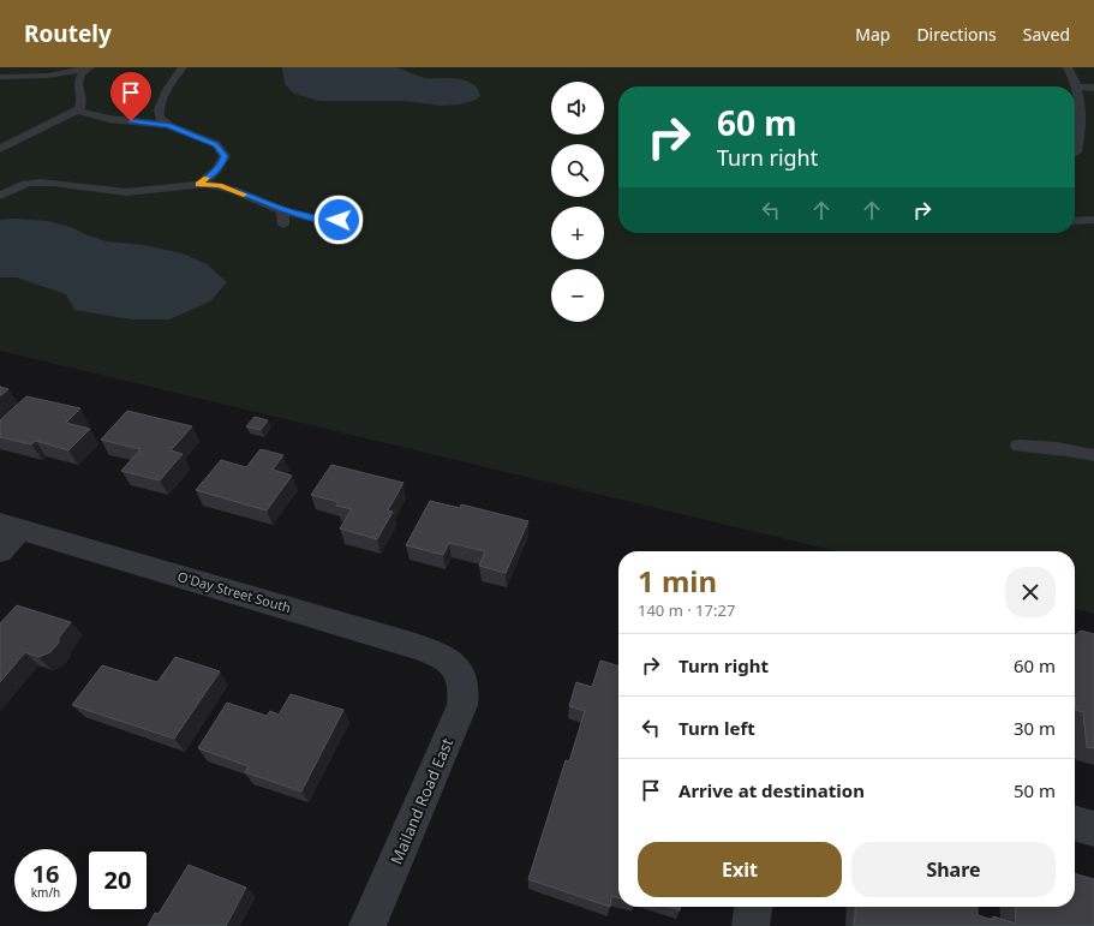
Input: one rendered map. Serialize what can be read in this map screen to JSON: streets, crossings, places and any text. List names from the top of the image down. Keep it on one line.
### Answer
{"streets":{"street":["O'Day Street South","Mailand Road East"]},"crossings":[["O'Day Street South","Mailand Road East"]],"page":{"header":"Routely","nav":["Map","Directions","Saved"],"map_buttons":["+","−"],"turn":["60 m","Turn right"],"heading":["1 min","140 m · 17:27"],"list":[{"name":"Turn right","value":"60 m"},{"name":"Turn left","value":"30 m"},{"name":"Arrive at destination","value":"50 m"}],"buttons":["Exit","Share"],"speed":"16 km/h","limit":"20"}}
